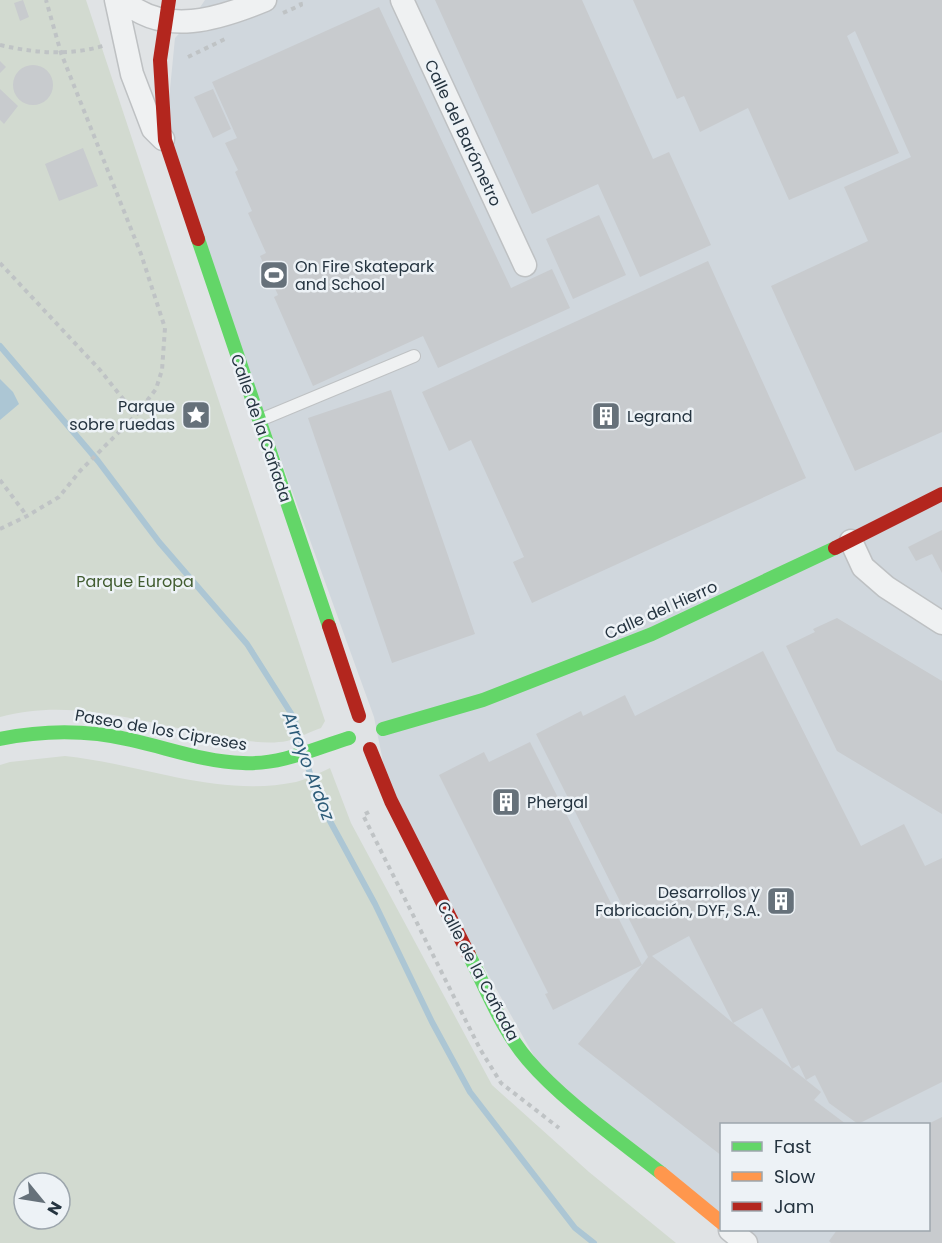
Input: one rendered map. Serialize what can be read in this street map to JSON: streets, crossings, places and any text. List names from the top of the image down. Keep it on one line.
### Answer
{"streets":{"street":["Calle del Barómetro","Calle de la Cañada","Calle del Hierro","Paseo de los Cipreses"]},"crossings":[["Calle de la Cañada","Calle del Hierro"],["Calle de la Cañada","Paseo de los Cipreses"],["Calle del Hierro","Paseo de los Cipreses"]],"water":["Arroyo Ardoz"],"parks":["Parque Europa"],"places":{"sports":["On Fire Skatepark and School"],"place":["Parque sobre ruedas"],"building":["Legrand","Phergal","Desarrollos y Fabricación, DYF, S.A."]},"legend":["Fast","Slow","Jam"],"north":"bottom right"}
